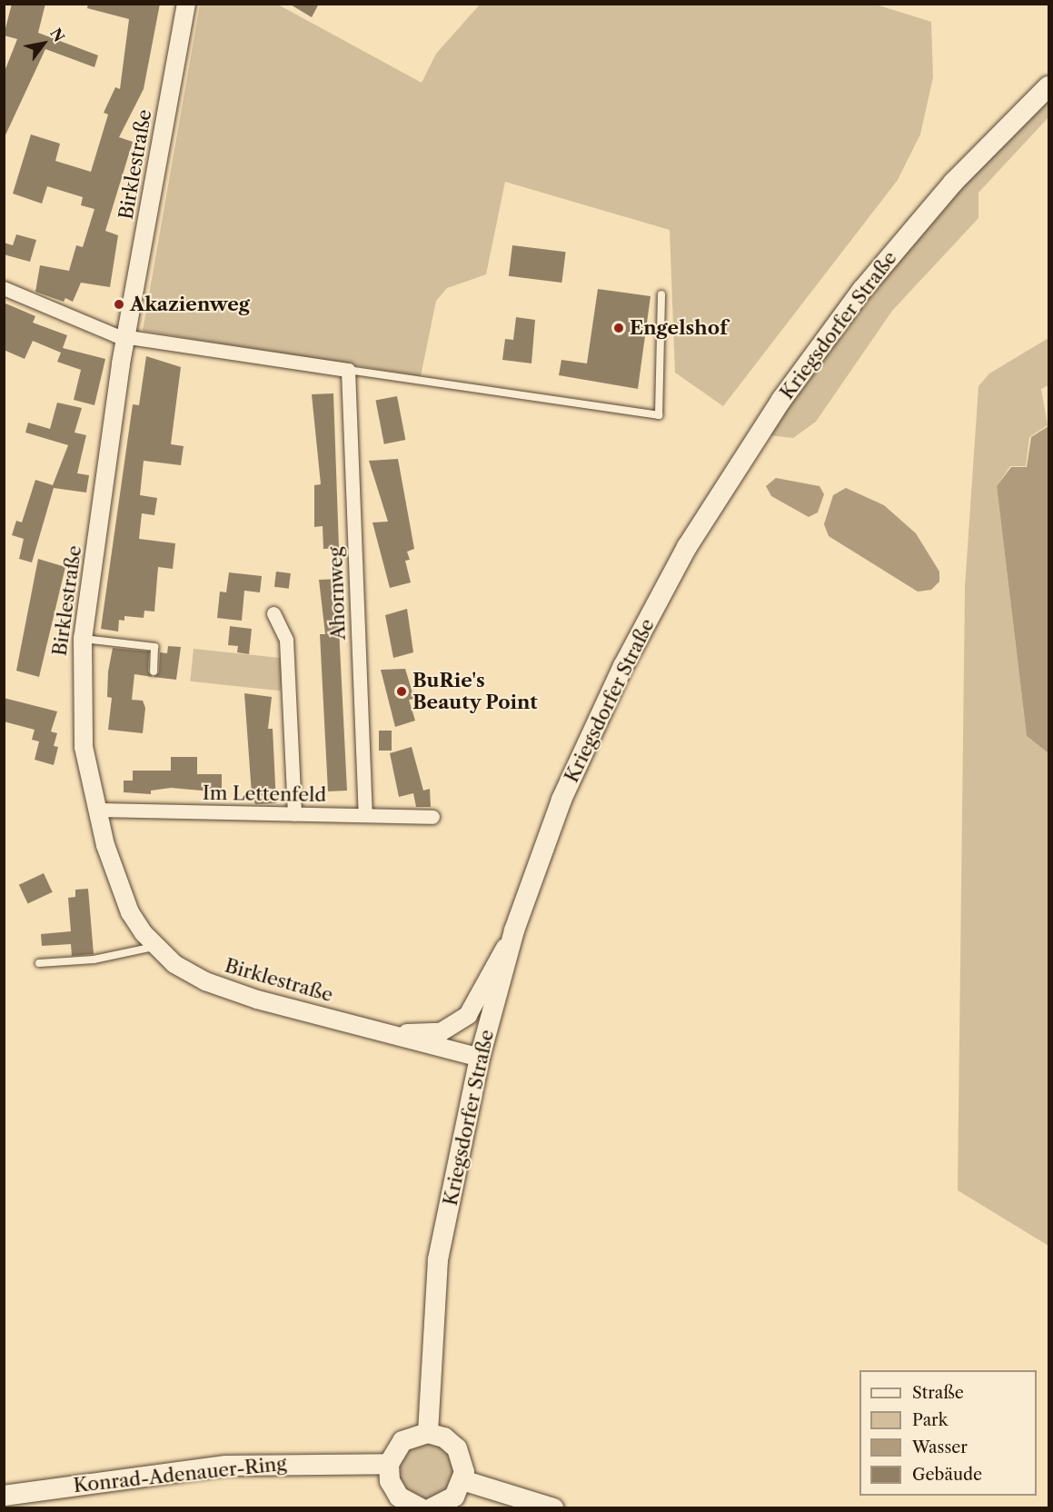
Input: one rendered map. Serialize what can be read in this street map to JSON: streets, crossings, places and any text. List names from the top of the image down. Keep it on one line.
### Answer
{"streets":{"main road":["Kriegsdorfer Straße","Konrad-Adenauer-Ring"],"street":["Birklestraße","Ahornweg","Im Lettenfeld"]},"crossings":[["Birklestraße","Kriegsdorfer Straße"],["Birklestraße","Im Lettenfeld"],["Ahornweg","Im Lettenfeld"]],"places":["Akazienweg","Engelshof","BuRie's Beauty Point"],"legend":["Straße","Park","Wasser","Gebäude"],"north":"top right"}
